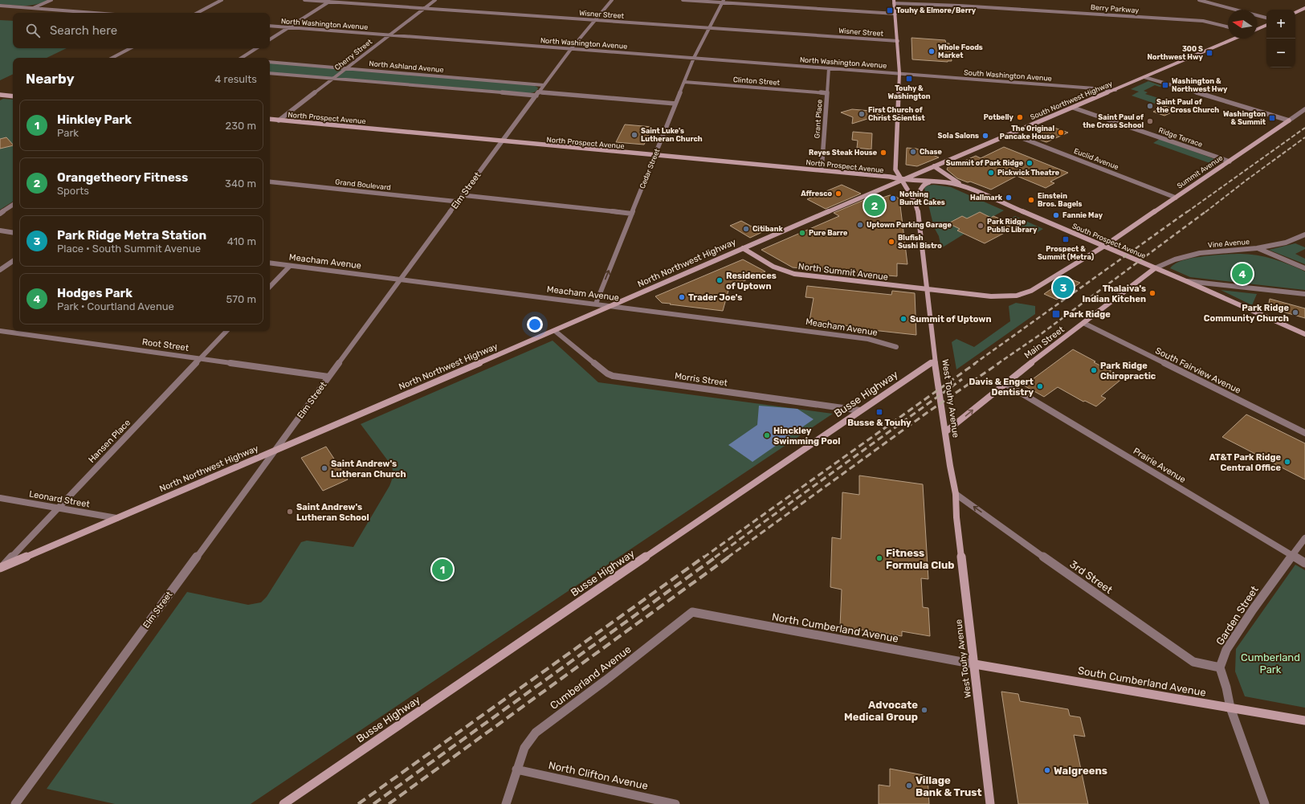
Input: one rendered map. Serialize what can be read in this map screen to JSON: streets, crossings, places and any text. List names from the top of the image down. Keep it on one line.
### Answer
{"streets":{"main road":["South Northwest Highway","North Prospect Avenue","Summit Avenue","South Prospect Avenue","North Northwest Highway","North Summit Avenue","Main Street","Busse Highway","West Touhy Avenue","South Cumberland Avenue"],"street":["Berry Parkway","Wisner Street","North Washington Avenue","Cherry Street","North Ashland Avenue","South Washington Avenue","Clinton Street","Grant Place","Ridge Terrace","Euclid Avenue","Cedar Street","Grand Boulevard","Elm Street","Vine Avenue","Meacham Avenue","Root Street","South Fairview Avenue","Morris Street","Hansen Place","Prairie Avenue","Leonard Street","3rd Street","Garden Street","North Cumberland Avenue","Cumberland Avenue","North Clifton Avenue"]},"crossings":[["Berry Parkway","West Touhy Avenue"],["Wisner Street","Cherry Street"],["Wisner Street","Cedar Street"],["Wisner Street","Elm Street"],["Wisner Street","West Touhy Avenue"],["North Washington Avenue","Cherry Street"],["North Washington Avenue","South Washington Avenue"],["North Washington Avenue","Grant Place"],["North Washington Avenue","Cedar Street"],["North Washington Avenue","Elm Street"],["North Washington Avenue","West Touhy Avenue"],["Cherry Street","North Ashland Avenue"],["Cherry Street","North Prospect Avenue"],["North Ashland Avenue","Elm Street"],["South Washington Avenue","South Northwest Highway"],["South Washington Avenue","West Touhy Avenue"],["Clinton Street","Grant Place"],["Clinton Street","Cedar Street"],["South Northwest Highway","North Prospect Avenue"],["South Northwest Highway","Ridge Terrace"],["South Northwest Highway","Euclid Avenue"],["South Northwest Highway","South Prospect Avenue"],["South Northwest Highway","North Northwest Highway"],["South Northwest Highway","West Touhy Avenue"],["North Prospect Avenue","Grant Place"],["North Prospect Avenue","Cedar Street"],["North Prospect Avenue","Elm Street"],["North Prospect Avenue","South Prospect Avenue"],["North Prospect Avenue","North Northwest Highway"],["North Prospect Avenue","West Touhy Avenue"],["Ridge Terrace","Summit Avenue"],["Euclid Avenue","Summit Avenue"],["Cedar Street","Meacham Avenue"],["Summit Avenue","South Prospect Avenue"],["Summit Avenue","North Summit Avenue"],["Summit Avenue","West Touhy Avenue"],["Grand Boulevard","Elm Street"],["Elm Street","Meacham Avenue"],["Elm Street","North Northwest Highway"],["Elm Street","Root Street"],["South Prospect Avenue","Vine Avenue"],["South Prospect Avenue","North Northwest Highway"],["South Prospect Avenue","Main Street"],["South Prospect Avenue","West Touhy Avenue"],["Vine Avenue","Main Street"],["Meacham Avenue","North Northwest Highway"],["North Northwest Highway","North Summit Avenue"],["North Northwest Highway","Morris Street"],["North Northwest Highway","West Touhy Avenue"],["North Northwest Highway","Hansen Place"],["North Northwest Highway","Leonard Street"],["North Summit Avenue","West Touhy Avenue"],["Main Street","South Fairview Avenue"],["Main Street","West Touhy Avenue"],["Main Street","Prairie Avenue"],["Root Street","Hansen Place"],["Morris Street","Busse Highway"],["Busse Highway","West Touhy Avenue"],["West Touhy Avenue","3rd Street"],["West Touhy Avenue","North Cumberland Avenue"],["West Touhy Avenue","South Cumberland Avenue"],["Hansen Place","Leonard Street"],["Prairie Avenue","Garden Street"],["3rd Street","Garden Street"],["North Cumberland Avenue","Cumberland Avenue"],["North Cumberland Avenue","South Cumberland Avenue"],["Cumberland Avenue","North Clifton Avenue"]],"one_way":["3rd Street"],"parks":["Cumberland Park"],"places":{"transit":["Touhy & Elmore/Berry","300 S Northwest Hwy","Touhy & Washington","Washington & Northwest Hwy","Washington & Summit","Prospect & Summit (Metra)","Park Ridge","Busse & Touhy"],"other":["Whole Foods Market","Saint Paul of the Cross Church","First Church of Christ Scientist","Potbelly","Saint Paul of the Cross School","The Original Pancake House","Saint Luke's Lutheran Church","Sola Salons","Chase","Reyes Steak House","Summit of Park Ridge","Pickwick Theatre","Affresco","Hallmark","Nothing Bundt Cakes","Einstein Bros. Bagels","Fannie May","Uptown Parking Garage","Park Ridge Public Library","Citibank","Pure Barre","Blufish Sushi Bistro","Residences of Uptown","Thalaiva's Indian Kitchen","Trader Joe's","Park Ridge Community Church","Summit of Uptown","Park Ridge Chiropractic","Davis & Engert Dentistry","Hinckley Swimming Pool","AT&T Park Ridge Central Office","Saint Andrew's Lutheran Church","Saint Andrew's Lutheran School","Fitness Formula Club","Advocate Medical Group","Walgreens","Village Bank & Trust"]},"north":"left","page":{"map_buttons":["+","−"],"search":"Search here","heading":["Nearby","4 results"],"list":[{"mark":"1","name":"Hinkley Park","note":"Park","value":"230 m"},{"mark":"2","name":"Orangetheory Fitness","note":"Sports","value":"340 m"},{"mark":"3","name":"Park Ridge Metra Station","note":"Place · South Summit Avenue","value":"410 m"},{"mark":"4","name":"Hodges Park","note":"Park · Courtland Avenue","value":"570 m"}],"pins":["2","4","3","1"]}}
